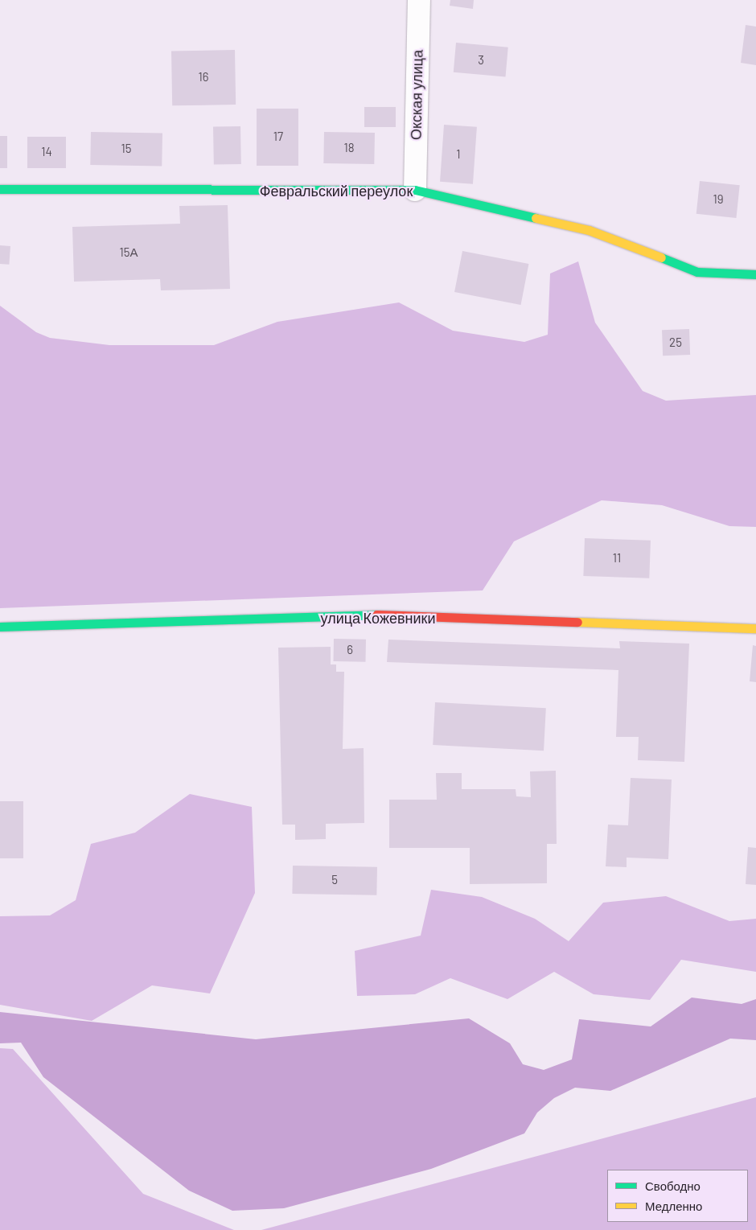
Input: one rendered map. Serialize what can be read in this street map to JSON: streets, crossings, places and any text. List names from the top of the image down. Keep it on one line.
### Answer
{"streets":{"street":["Окская улица","Февральский переулок","улица Кожевники"]},"crossings":[["Окская улица","Февральский переулок"]],"house_numbers":["3","16","17","18","15","14","1","19","15А","25","11","6","5"],"legend":["Свободно","Медленно"]}
